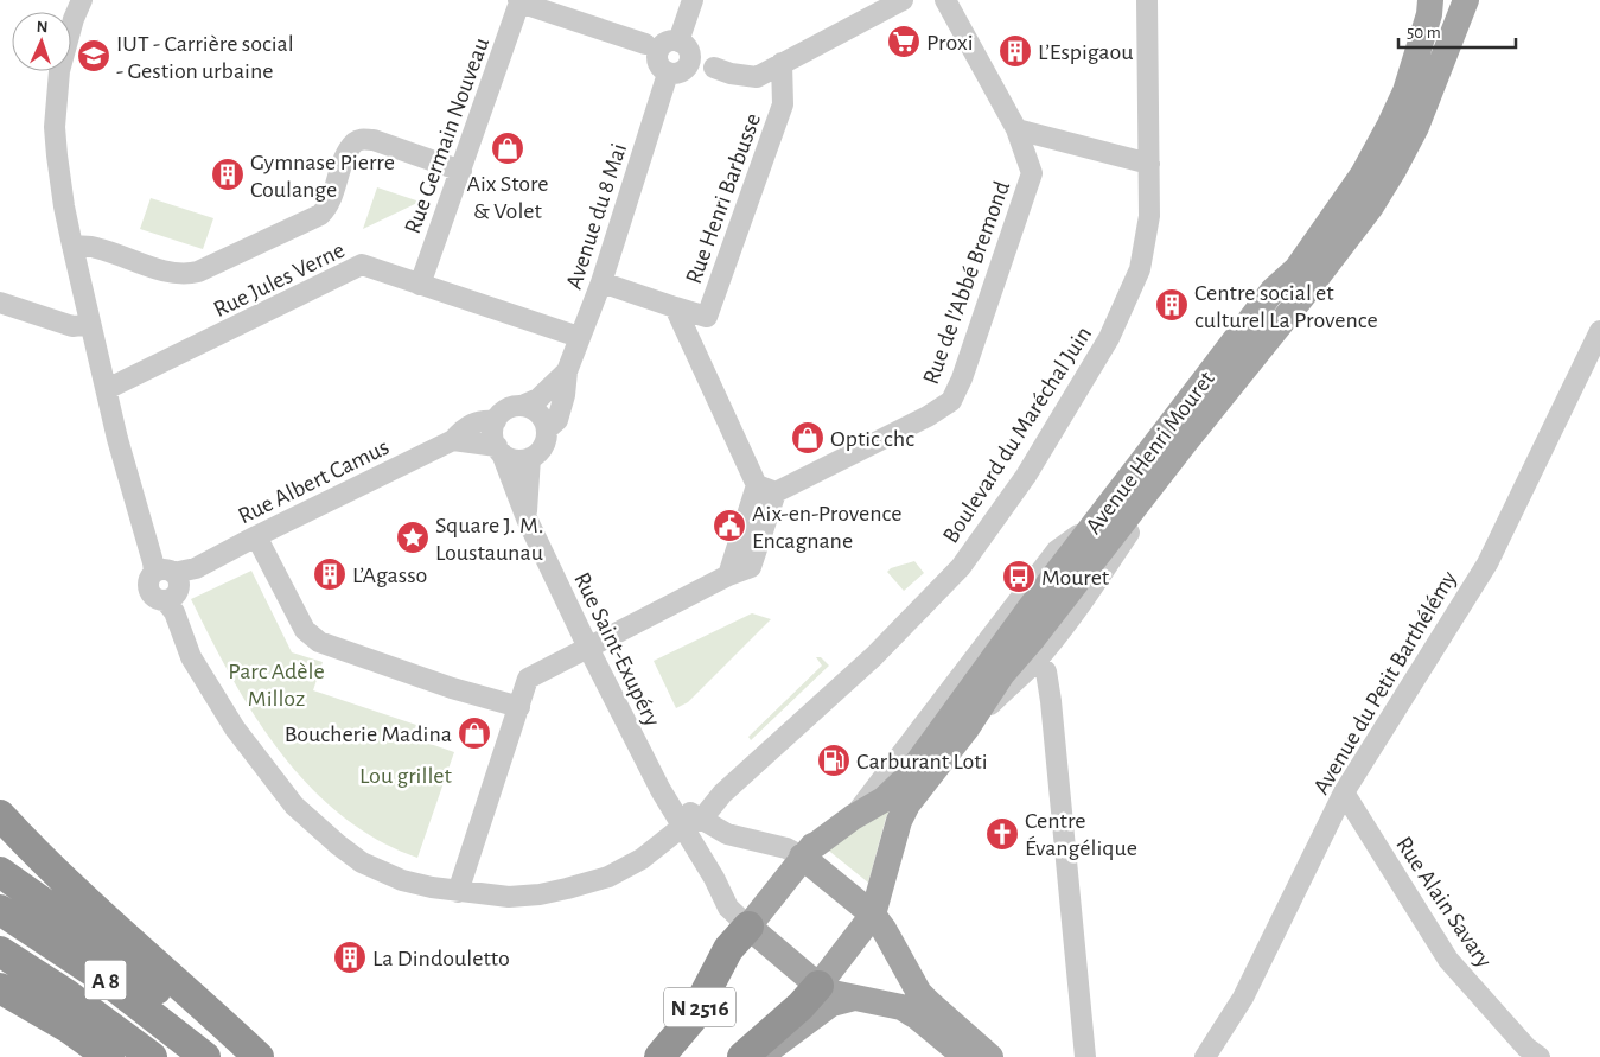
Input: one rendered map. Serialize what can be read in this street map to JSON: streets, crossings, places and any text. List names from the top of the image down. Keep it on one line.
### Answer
{"streets":{"highway":["A 8","N 2516"],"main road":["Avenue Henri Mouret"],"street":["Rue Germain Nouveau","Rue Henri Barbusse","Avenue du 8 Mai","Rue Jules Verne","Rue de l'Abbé Bremond","Boulevard du Maréchal Juin","Rue Albert Camus","Rue Saint-Exupéry","Avenue du Petit Barthélémy","Rue Alain Savary"]},"crossings":[["Rue Germain Nouveau","Rue Jules Verne"],["Avenue du 8 Mai","Rue Jules Verne"],["Avenue du 8 Mai","Rue Albert Camus"],["Avenue du 8 Mai","Rue Saint-Exupéry"],["Avenue Henri Mouret","Rue Saint-Exupéry"],["Avenue Henri Mouret","N 2516"],["Rue Albert Camus","Rue Saint-Exupéry"],["Rue Saint-Exupéry","N 2516"],["Avenue du Petit Barthélémy","Rue Alain Savary"]],"parks":["Parc Adèle Milloz","Lou grillet"],"places":{"supermarket":["Proxi"],"building":["L’Espigaou","Gymnase Pierre Coulange","Centre social et culturel La Provence","L’Agasso","La Dindouletto"],"school or university":["IUT - Carrière social - Gestion urbaine"],"shop":["Aix Store & Volet","Optic chc","Boucherie Madina"],"public building":["Aix-en-Provence Encagnane"],"place":["Square J. M. Loustaunau"],"bus stop":["Mouret"],"fuel station":["Carburant Loti"],"church":["Centre Évangélique"]},"scale_bar":"50 m","north":"top"}
